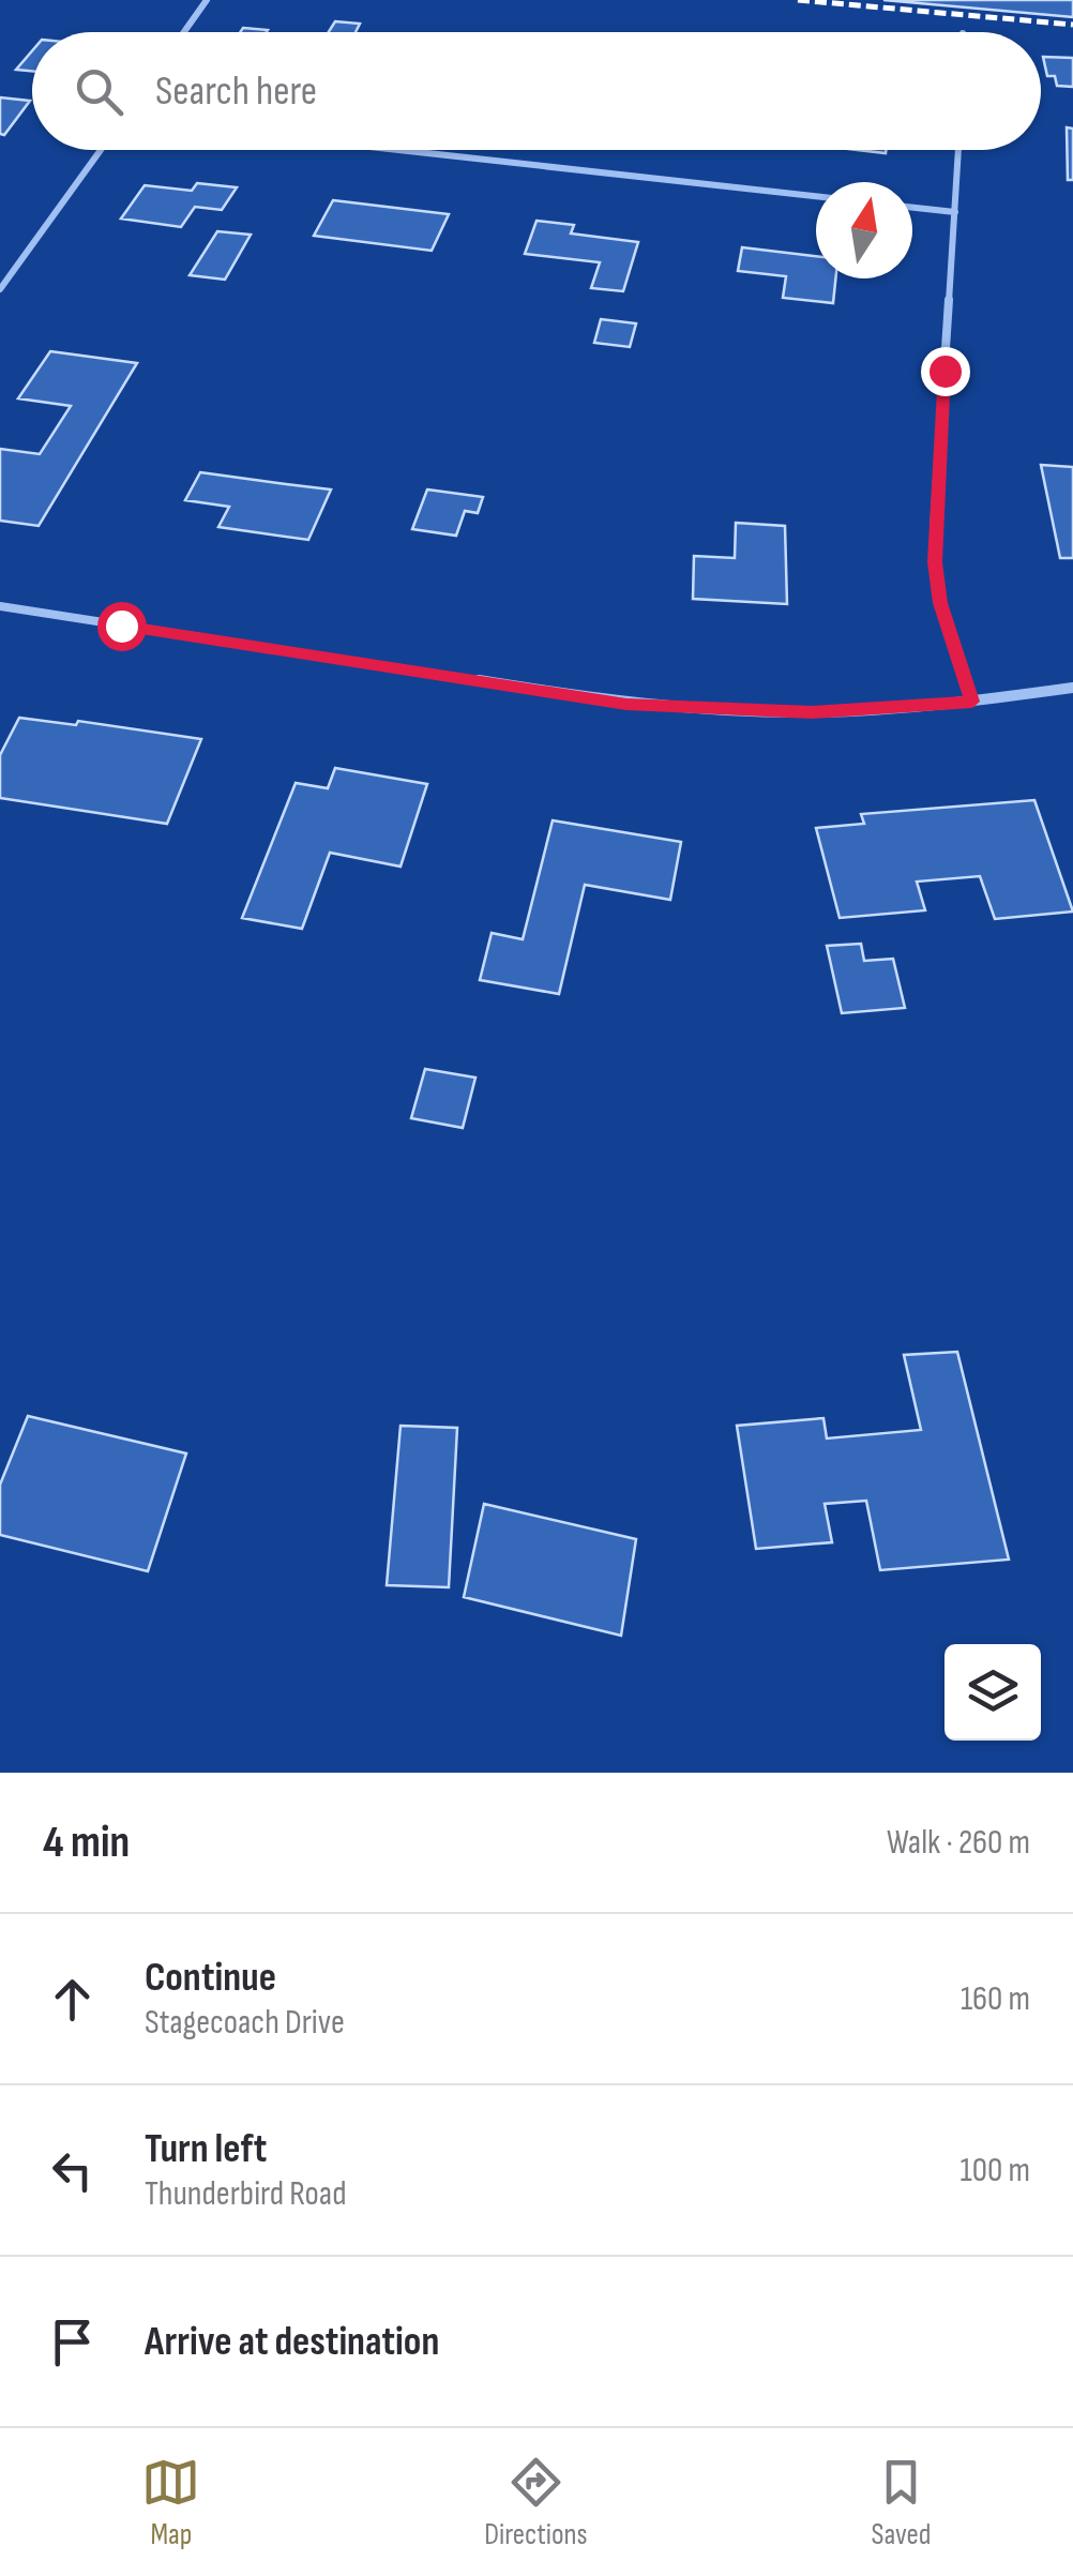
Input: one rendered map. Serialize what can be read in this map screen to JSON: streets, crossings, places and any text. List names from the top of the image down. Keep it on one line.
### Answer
{"north":"top","page":{"search":"Search here","heading":["4 min","Walk · 260 m"],"list":[["Continue","Stagecoach Drive","160 m"],["Turn left","Thunderbird Road","100 m"],"Arrive at destination"],"nav":["Map","Directions","Saved"]}}
